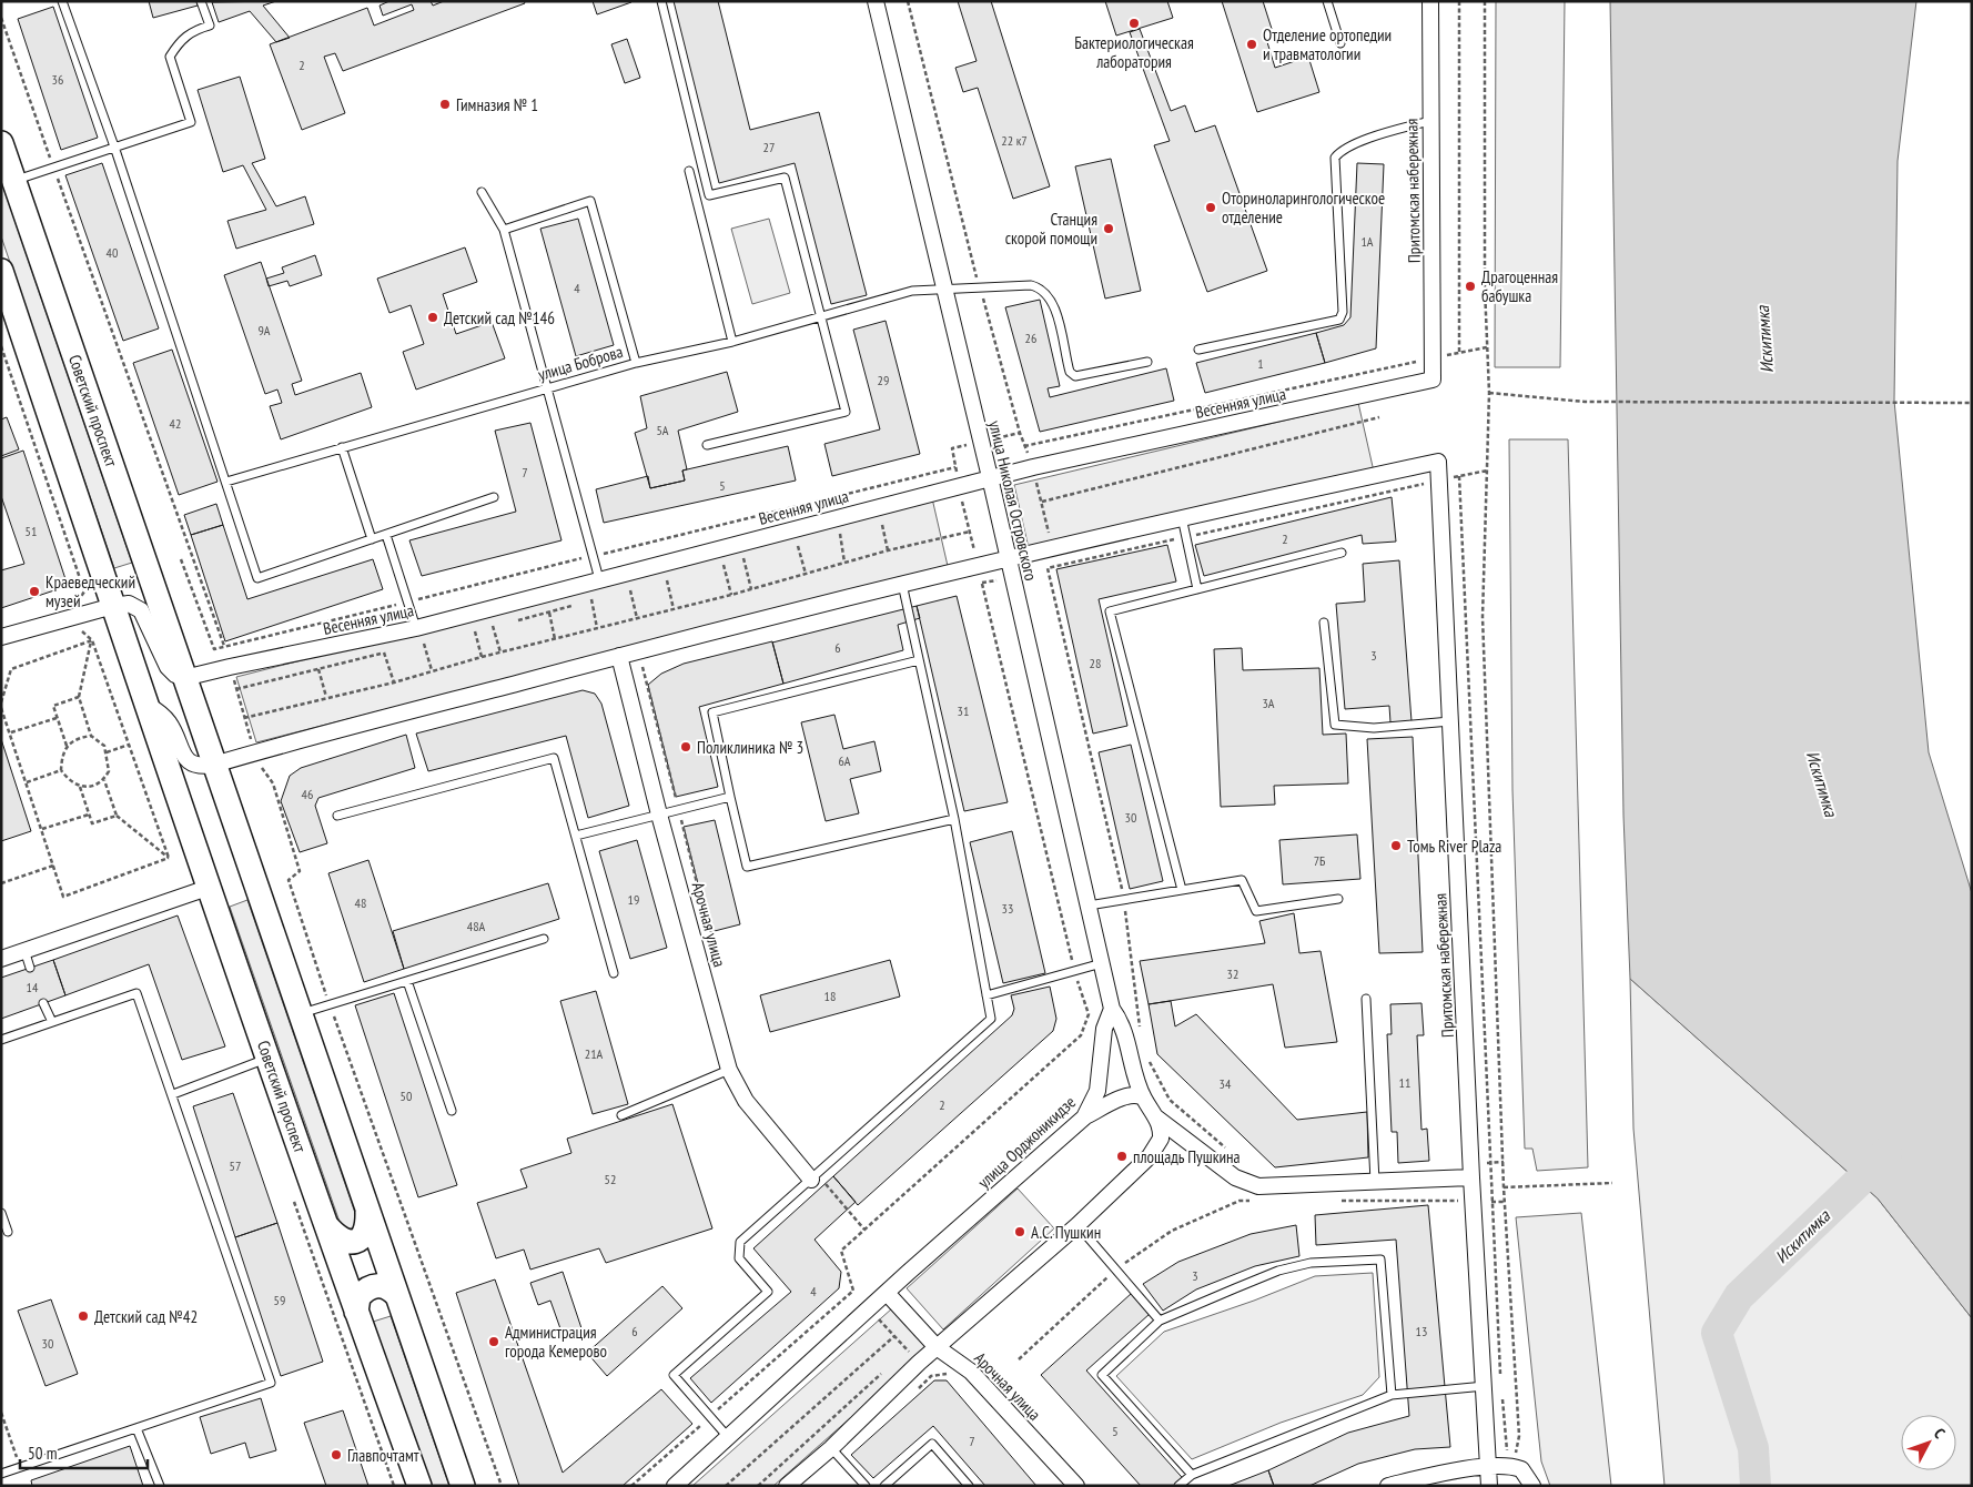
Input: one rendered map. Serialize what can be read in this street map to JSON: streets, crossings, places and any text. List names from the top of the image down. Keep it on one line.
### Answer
{"streets":{"main road":["Советский проспект"],"street":["Притомская набережная","Весенняя улица","улица Николая Островского","Арочная улица","улица Орджоникидзе"],"lane":["улица Боброва"]},"crossings":[["Притомская набережная","Весенняя улица"],["улица Боброва","улица Николая Островского"],["Весенняя улица","Советский проспект"],["Весенняя улица","улица Николая Островского"],["улица Николая Островского","улица Орджоникидзе"],["Арочная улица","улица Орджоникидзе"]],"water":["Искитимка"],"places":["Бактериологическая лаборатория","Отделение ортопедии и травматологии","Гимназия № 1","Оториноларингологическое отделение","Станция скорой помощи","Драгоценная бабушка","Детский сад №146","Краеведческий музей","Поликлиника № 3","Томь River Plaza","площадь Пушкина","А.С. Пушкин","Детский сад №42","Администрация города Кемерово","Главпочтамт"],"house_numbers":["2","36","22 к7","27","1А","40","4","9А","26","1","29","42","5А","7","5","51","2","6","3","28","3А","31","6А","46","30","7Б","19","48","33","48А","32","14","18","21А","11","34","50","2","57","52","3","4","59","6","13","30","5","7"],"scale_bar":"50 m","north":"top right"}
